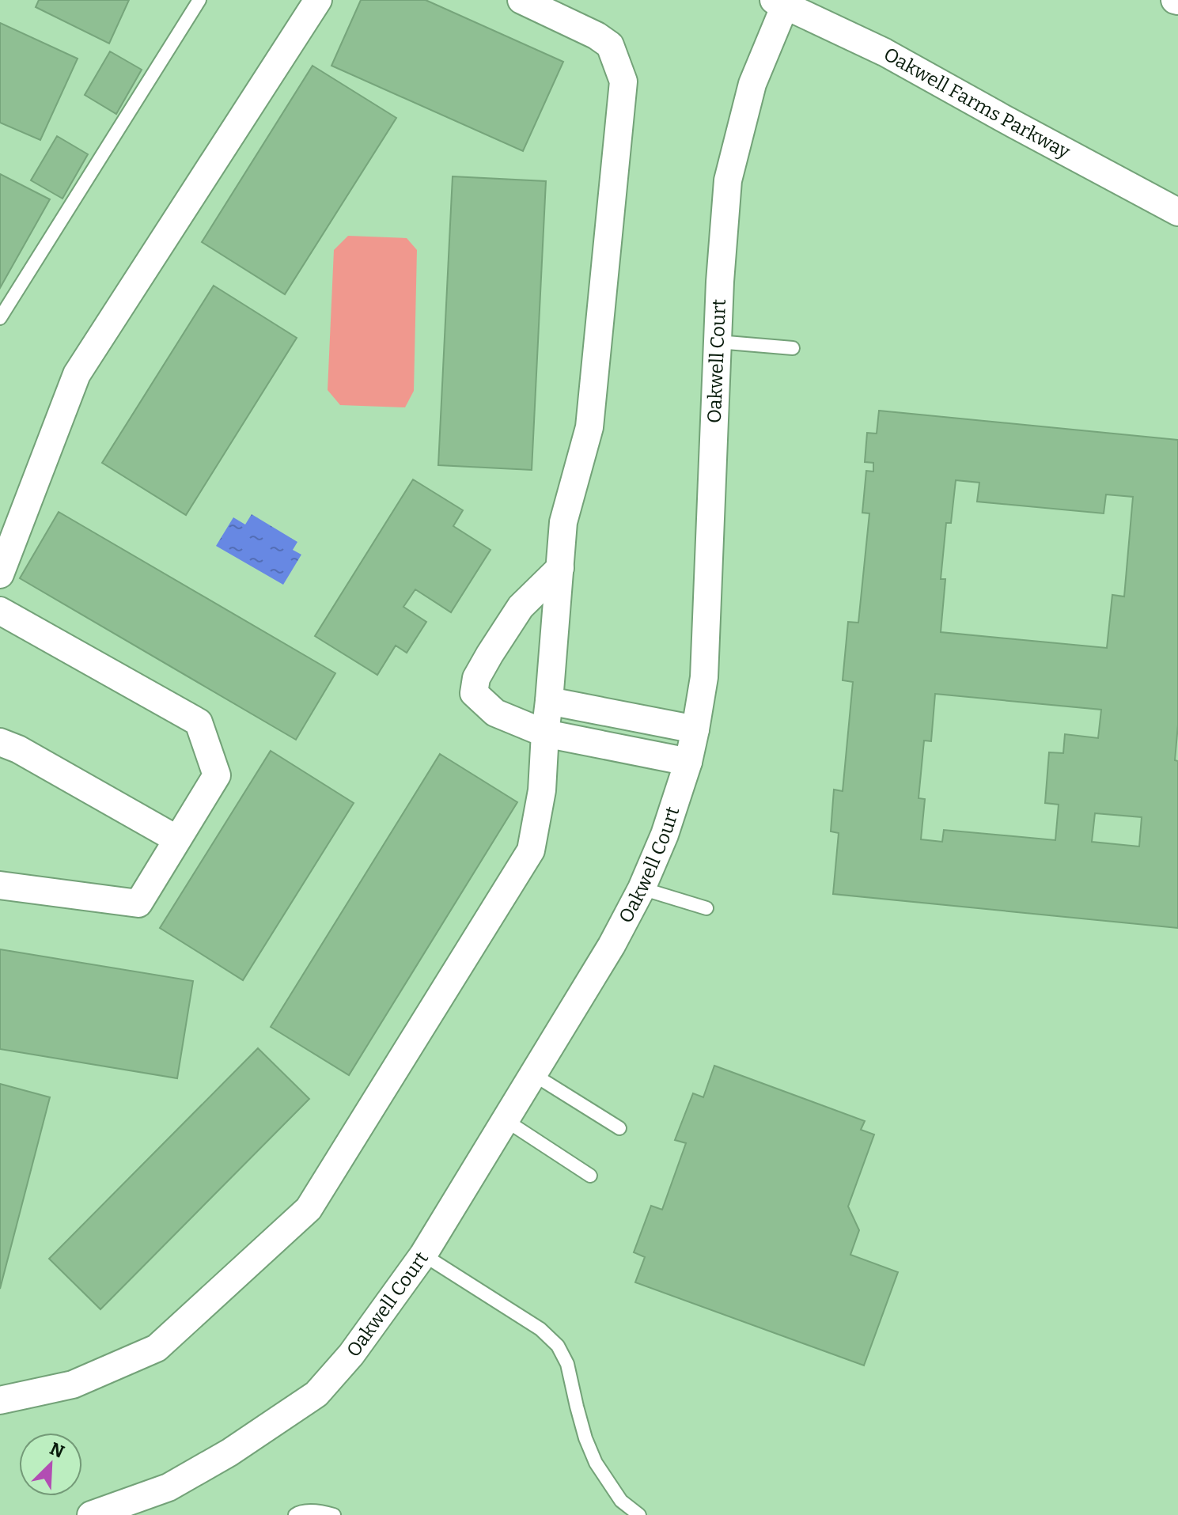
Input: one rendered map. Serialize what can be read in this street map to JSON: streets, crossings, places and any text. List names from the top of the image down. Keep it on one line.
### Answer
{"streets":{"street":["Oakwell Farms Parkway","Oakwell Court"]},"crossings":[["Oakwell Farms Parkway","Oakwell Court"]],"north":"top right"}
